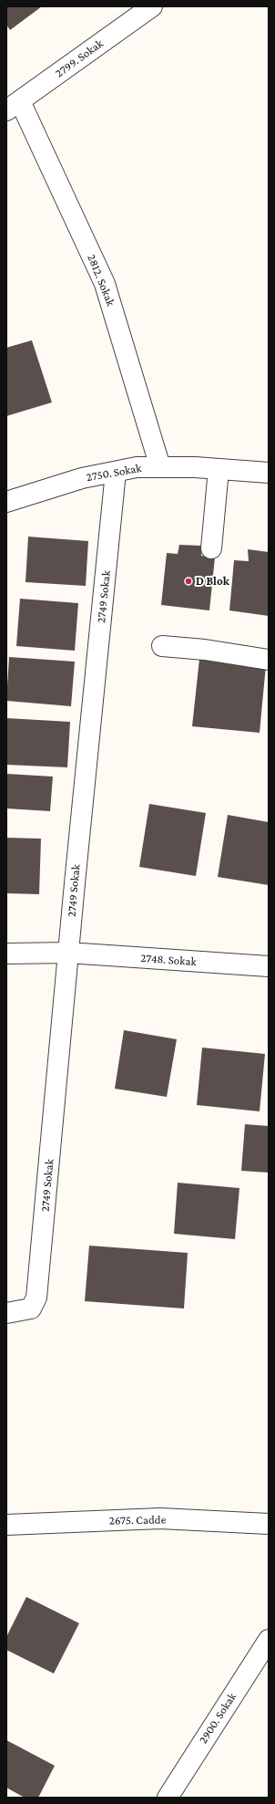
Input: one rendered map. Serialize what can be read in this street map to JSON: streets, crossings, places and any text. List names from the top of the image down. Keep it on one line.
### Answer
{"streets":{"street":["2799. Sokak","2812. Sokak","2750. Sokak","2749 Sokak","2748. Sokak","2675. Cadde","2900. Sokak"]},"crossings":[["2799. Sokak","2812. Sokak"],["2812. Sokak","2750. Sokak"],["2750. Sokak","2749 Sokak"],["2749 Sokak","2748. Sokak"]],"places":["D Blok"]}
